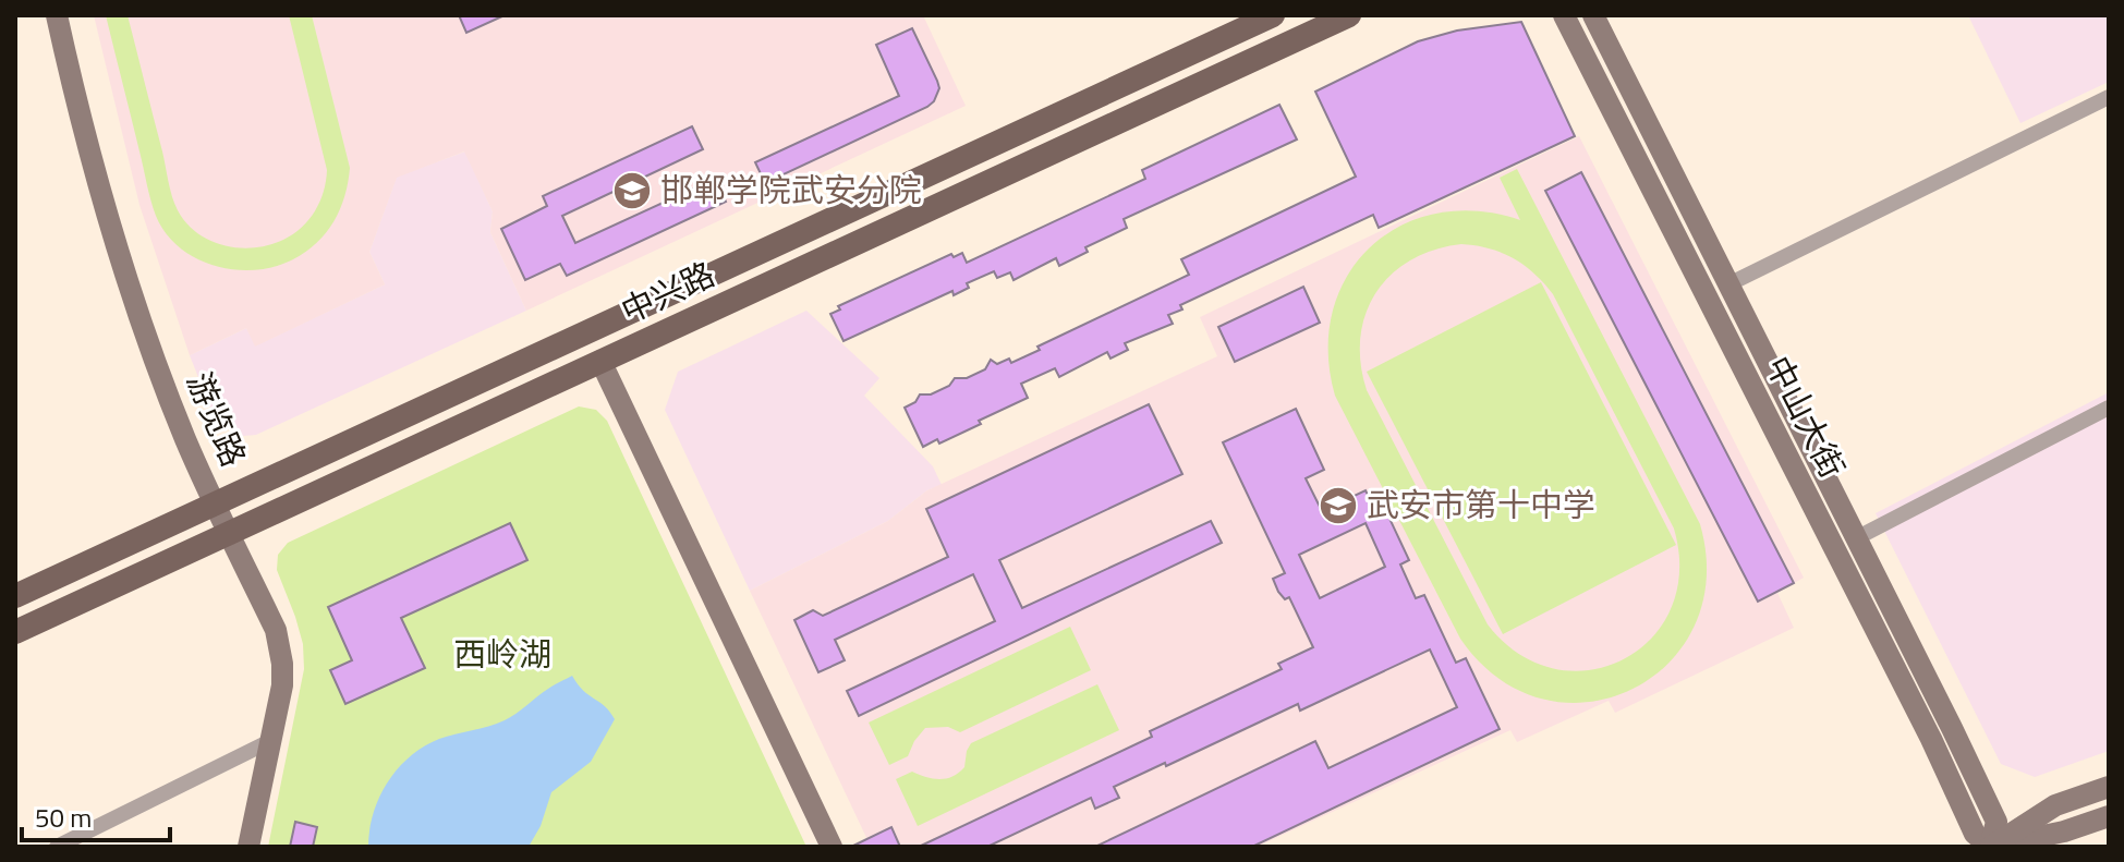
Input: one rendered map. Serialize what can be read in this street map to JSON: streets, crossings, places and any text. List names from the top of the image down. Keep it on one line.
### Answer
{"streets":{"main road":["中兴路","中山大街","游览路"]},"crossings":[["中兴路","游览路"]],"parks":["西岭湖"],"places":{"school or university":["邯郸学院武安分院","武安市第十中学"]},"scale_bar":"50 m"}
